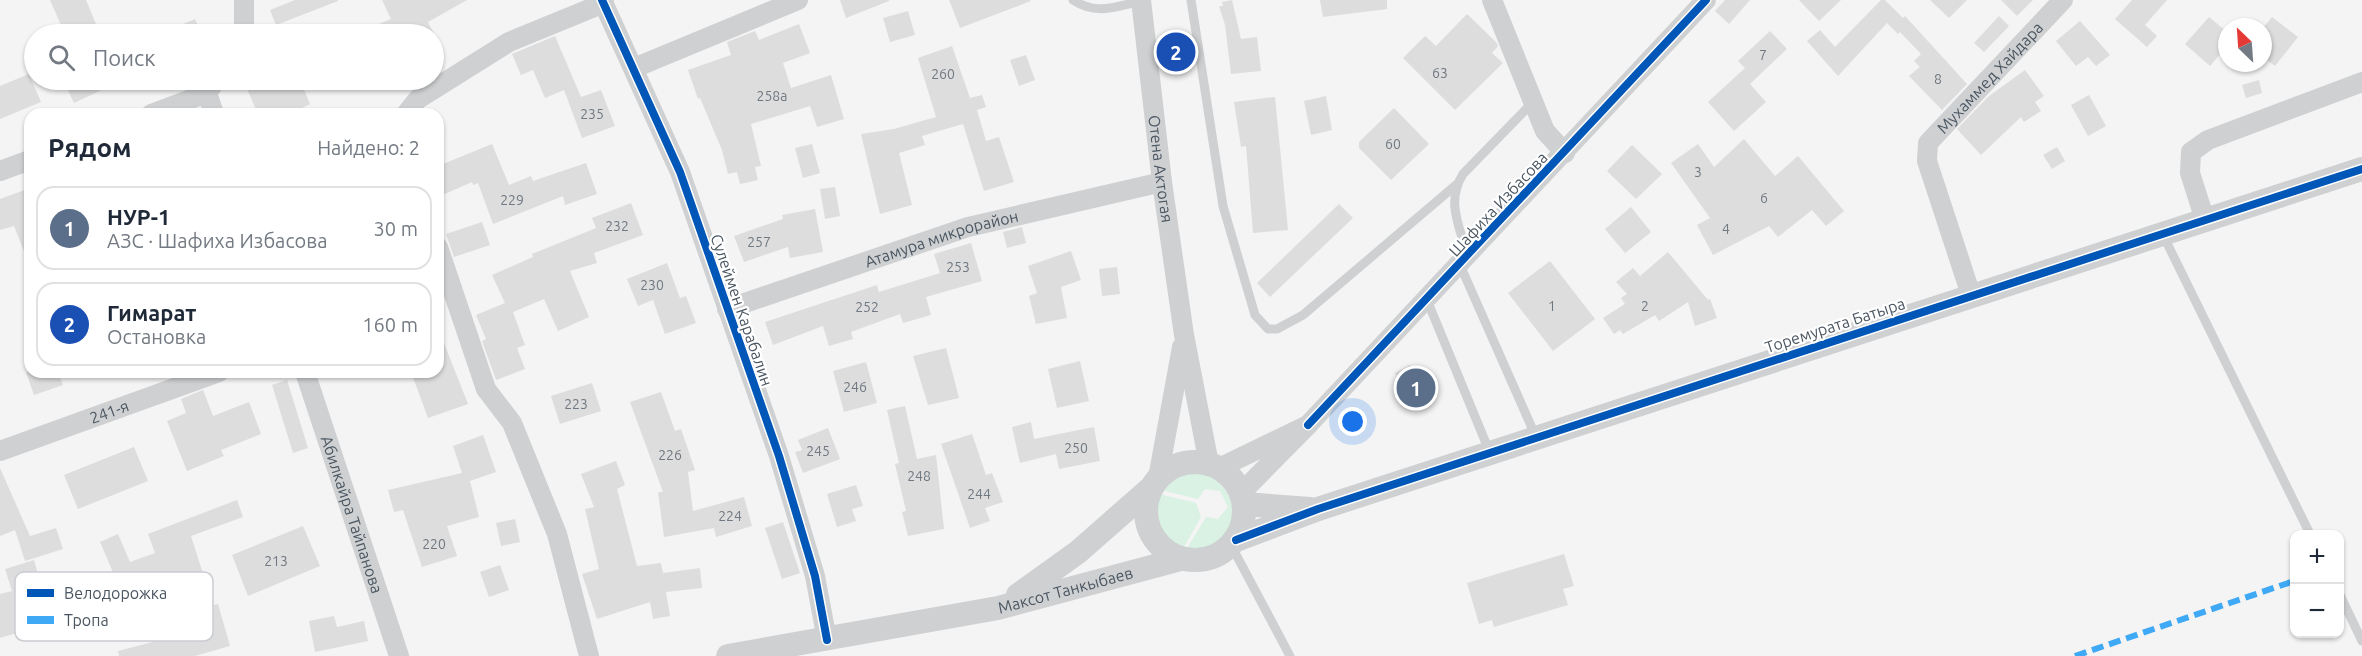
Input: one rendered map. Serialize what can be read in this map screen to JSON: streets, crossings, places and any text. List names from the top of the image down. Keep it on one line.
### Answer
{"streets":{"street":["Мухаммед Хайдара","Отена Актогая","Шафиха Избасова","Атамура микрорайон","Сулеймен Карабалин","Торемурата Батыра","241-я","Абилкайра Тайпанова","Максот Танкыбаев"]},"crossings":[["Мухаммед Хайдара","Торемурата Батыра"],["Отена Актогая","Шафиха Избасова"],["Отена Актогая","Атамура микрорайон"],["Отена Актогая","Торемурата Батыра"],["Отена Актогая","Максот Танкыбаев"],["Шафиха Избасова","Торемурата Батыра"],["Шафиха Избасова","Максот Танкыбаев"],["Атамура микрорайон","Сулеймен Карабалин"],["Торемурата Батыра","Максот Танкыбаев"]],"house_numbers":["7","63","260","8","258а","235","60","3","6","229","232","4","257","253","230","1","2","252","246","223","250","245","226","248","244","224","220","213"],"legend":["Велодорожка","Тропа"],"north":"top left","page":{"search":"Поиск","pins":["2","1"],"heading":["Рядом","Найдено: 2"],"list":[{"mark":"1","name":"НУР-1","note":"АЗС · Шафиха Избасова","value":"30 m"},{"mark":"2","name":"Гимарат","note":"Остановка","value":"160 m"}],"map_buttons":["+","−"]}}
